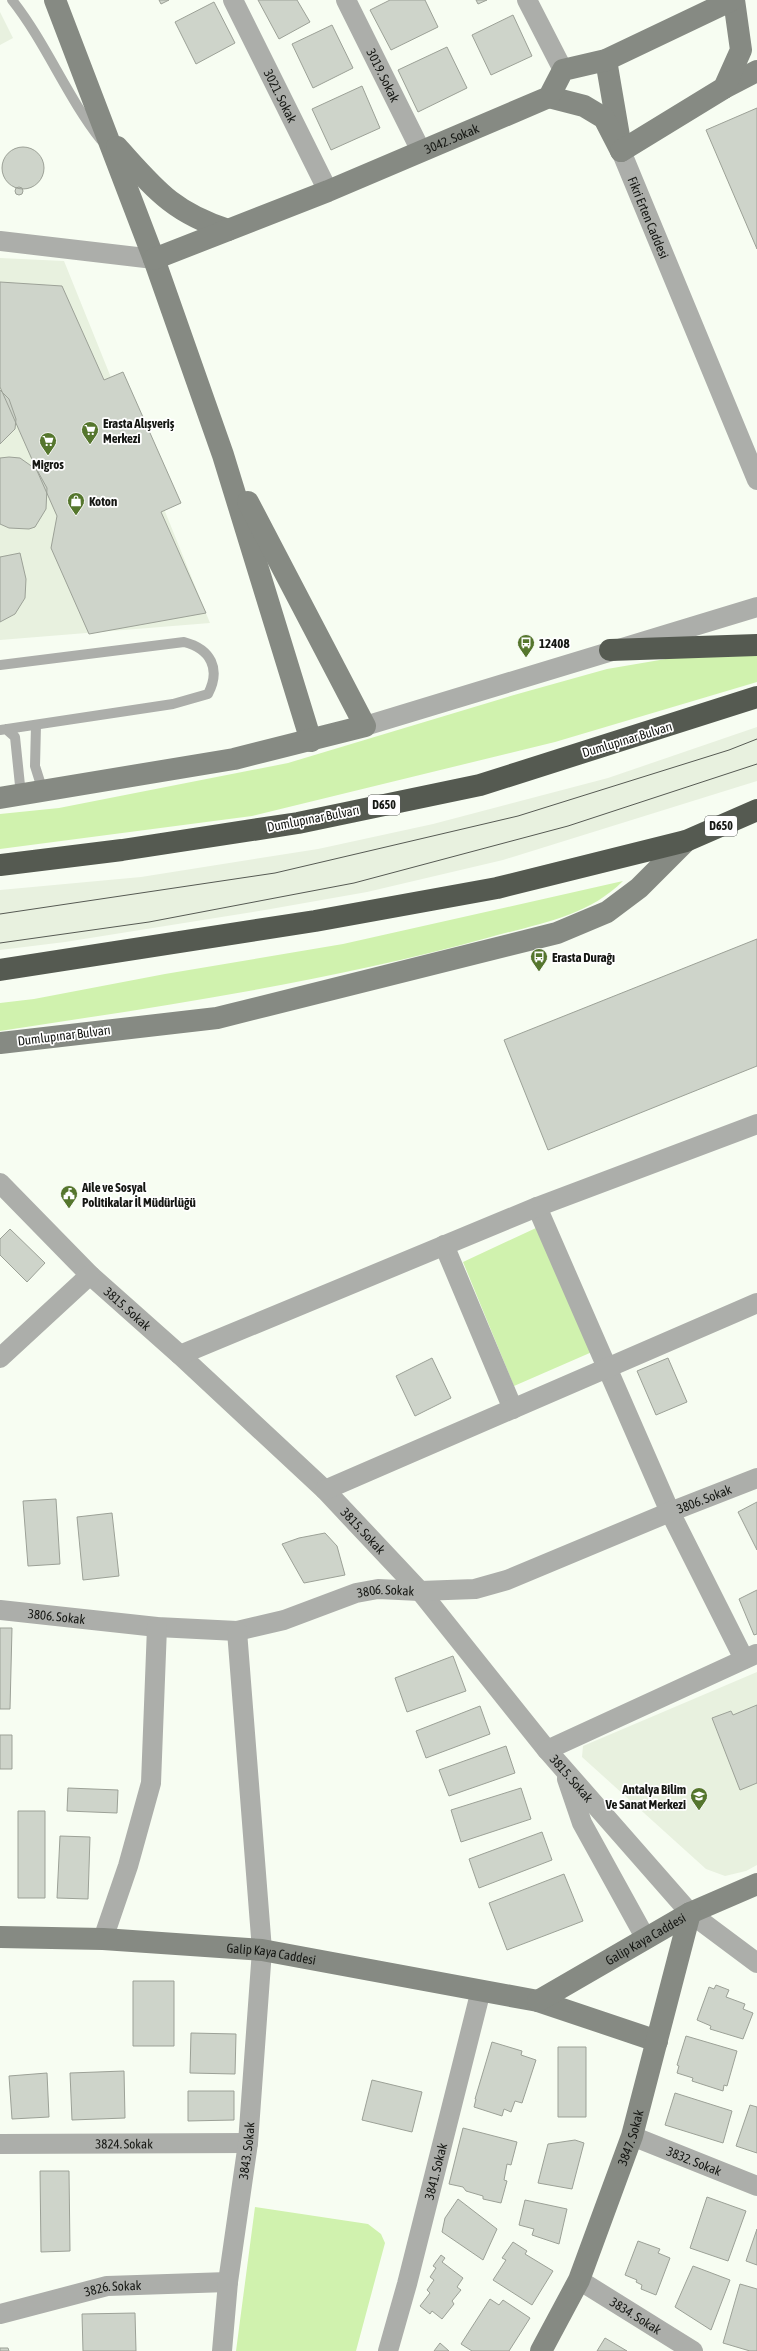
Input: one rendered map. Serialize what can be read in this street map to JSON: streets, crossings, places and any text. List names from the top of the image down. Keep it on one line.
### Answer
{"streets":{"highway":["Dumlupınar Bulvarı","D650"],"street":["3019. Sokak","3021. Sokak","3042. Sokak","Fikri Erten Caddesi","3815. Sokak","3806. Sokak","Galip Kaya Caddesi","3847. Sokak","3824. Sokak","3843. Sokak","3832. Sokak","3841. Sokak","3826. Sokak","3834. Sokak"]},"crossings":[["3019. Sokak","3042. Sokak"],["3021. Sokak","3042. Sokak"],["3815. Sokak","3806. Sokak"],["3815. Sokak","Galip Kaya Caddesi"],["3815. Sokak","3847. Sokak"],["3806. Sokak","3843. Sokak"],["Galip Kaya Caddesi","3847. Sokak"],["Galip Kaya Caddesi","3843. Sokak"],["Galip Kaya Caddesi","3841. Sokak"],["3847. Sokak","3832. Sokak"],["3847. Sokak","3834. Sokak"],["3824. Sokak","3843. Sokak"],["3843. Sokak","3826. Sokak"]],"places":{"supermarket":["Erasta Alışveriş Merkezi","Migros"],"shop":["Koton"],"bus stop":["12408","Erasta Duraĝı"],"public building":["Aile ve Sosyal Politikalar İl Müdürlüğü"],"school or university":["Antalya Bilim Ve Sanat Merkezi"]}}
